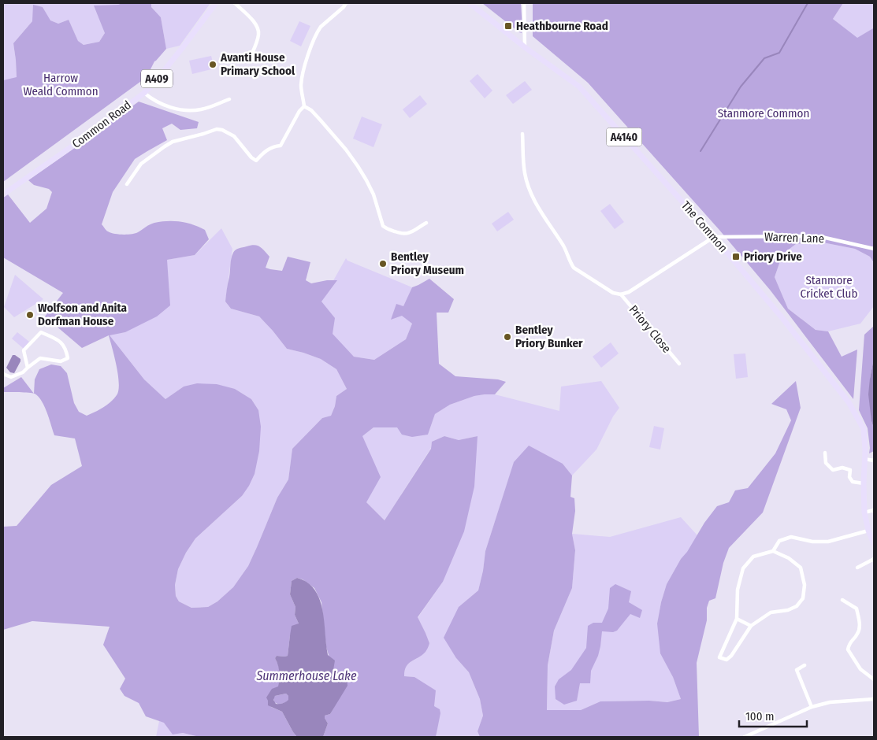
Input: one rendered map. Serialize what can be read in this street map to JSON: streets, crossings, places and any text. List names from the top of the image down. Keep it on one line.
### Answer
{"streets":{"main road":["A409","Common Road","A4140","The Common"],"street":["Warren Lane","Priory Close"]},"crossings":[["A4140","The Common"],["The Common","Warren Lane"]],"water":["Summerhouse Lake"],"parks":["Harrow Weald Common","Stanmore Common","Stanmore Cricket Club"],"places":{"transit":["Heathbourne Road","Priory Drive"],"other":["Avanti House Primary School","Bentley Priory Museum","Wolfson and Anita Dorfman House","Bentley Priory Bunker"]},"scale_bar":"100 m"}
